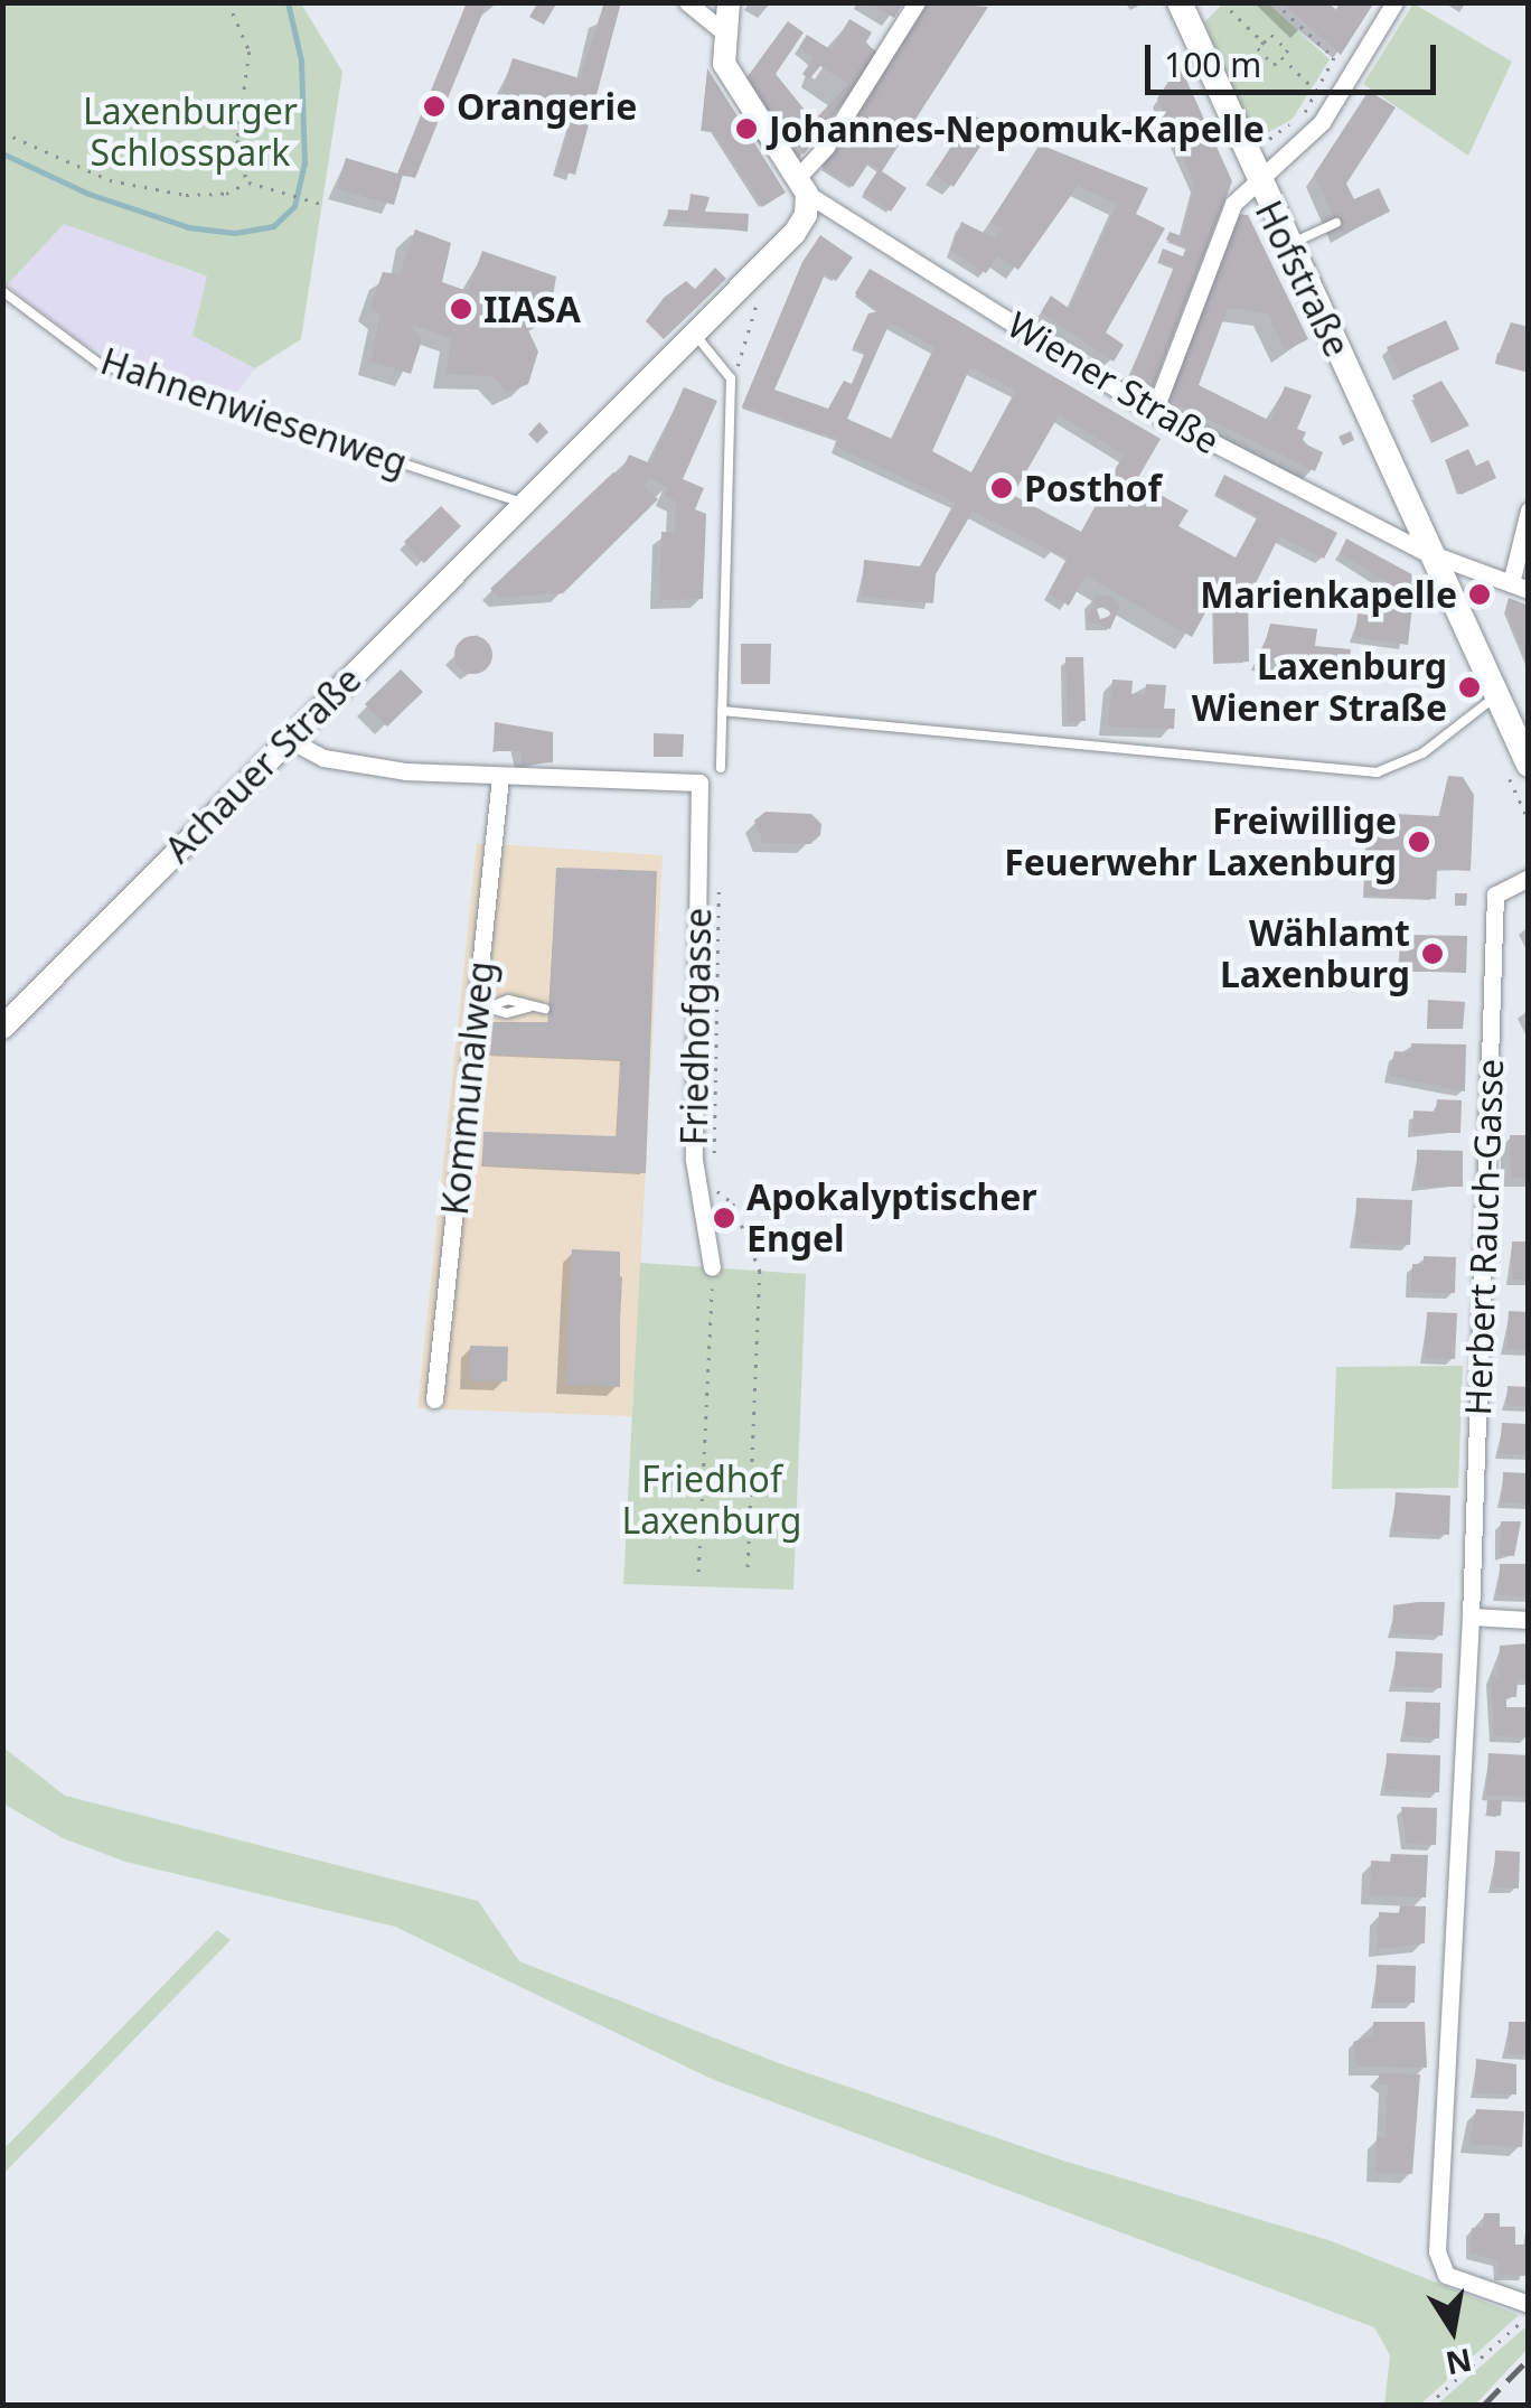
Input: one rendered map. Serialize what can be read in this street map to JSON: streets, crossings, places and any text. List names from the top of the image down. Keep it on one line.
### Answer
{"streets":{"main road":["Hofstraße"],"street":["Wiener Straße","Achauer Straße","Friedhofgasse","Kommunalweg","Herbert Rauch-Gasse"],"lane":["Hahnenwiesenweg"]},"crossings":[["Hofstraße","Wiener Straße"],["Wiener Straße","Achauer Straße"],["Hahnenwiesenweg","Achauer Straße"],["Friedhofgasse","Kommunalweg"]],"parks":["Laxenburger Schlosspark","Friedhof Laxenburg"],"places":["Orangerie","Johannes-Nepomuk-Kapelle","IIASA","Posthof","Marienkapelle","Laxenburg Wiener Straße","Freiwillige Feuerwehr Laxenburg","Wählamt Laxenburg","Apokalyptischer Engel"],"scale_bar":"100 m","north":"bottom"}
